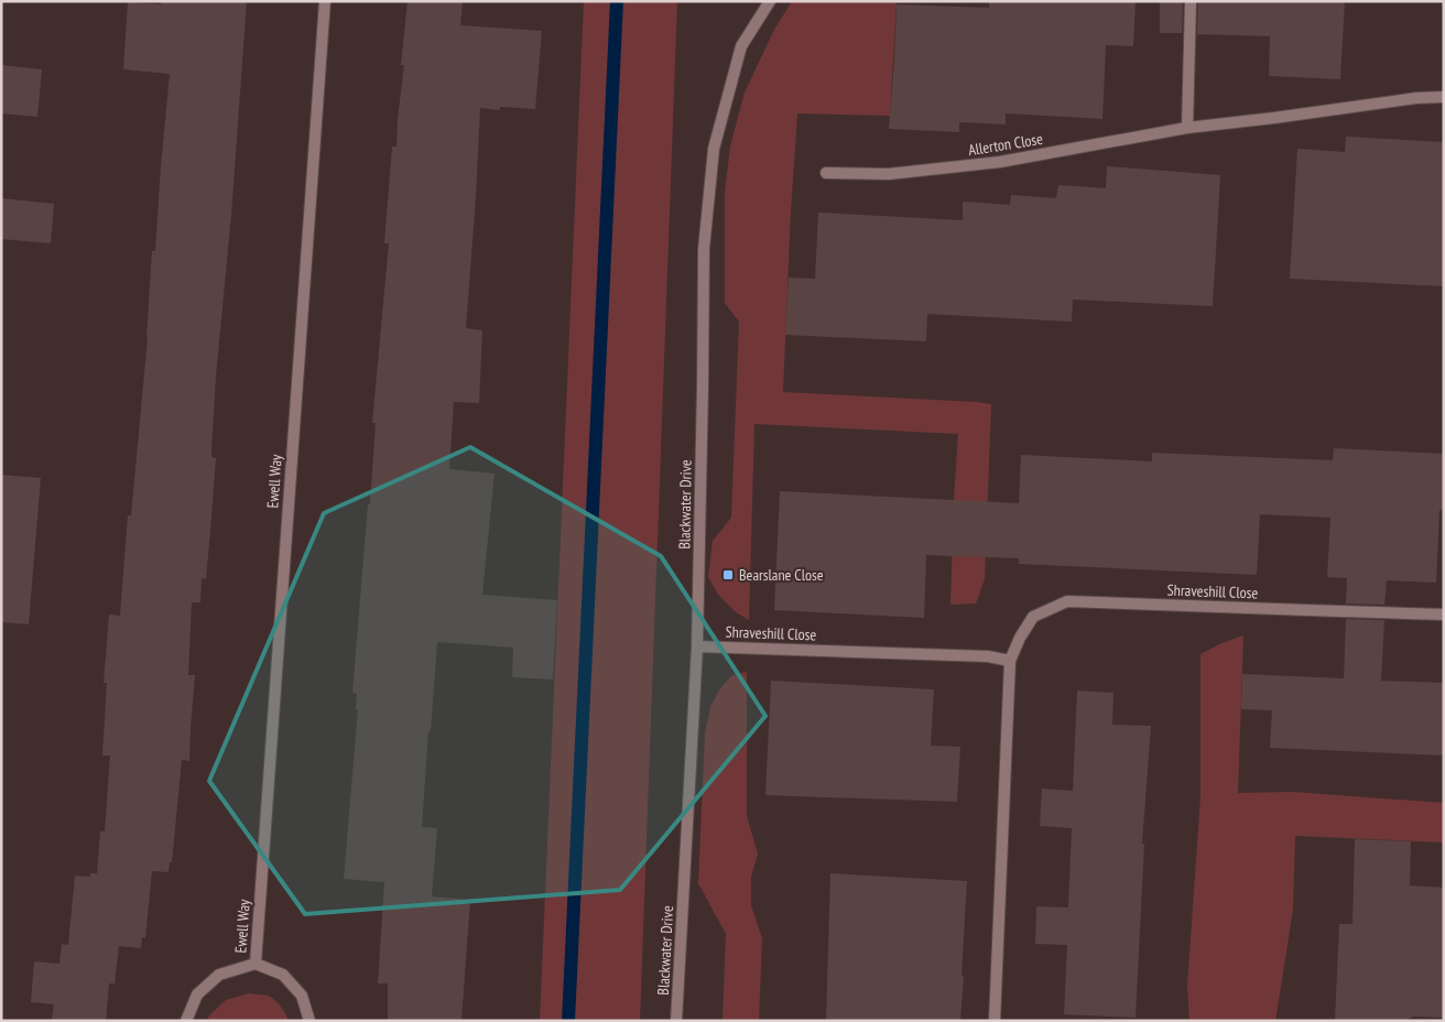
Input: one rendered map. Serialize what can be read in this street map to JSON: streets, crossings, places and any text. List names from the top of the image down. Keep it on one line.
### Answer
{"streets":{"street":["Allerton Close","Ewell Way","Blackwater Drive","Shraveshill Close"]},"crossings":[["Blackwater Drive","Shraveshill Close"]],"places":{"transit":["Bearslane Close"]}}
